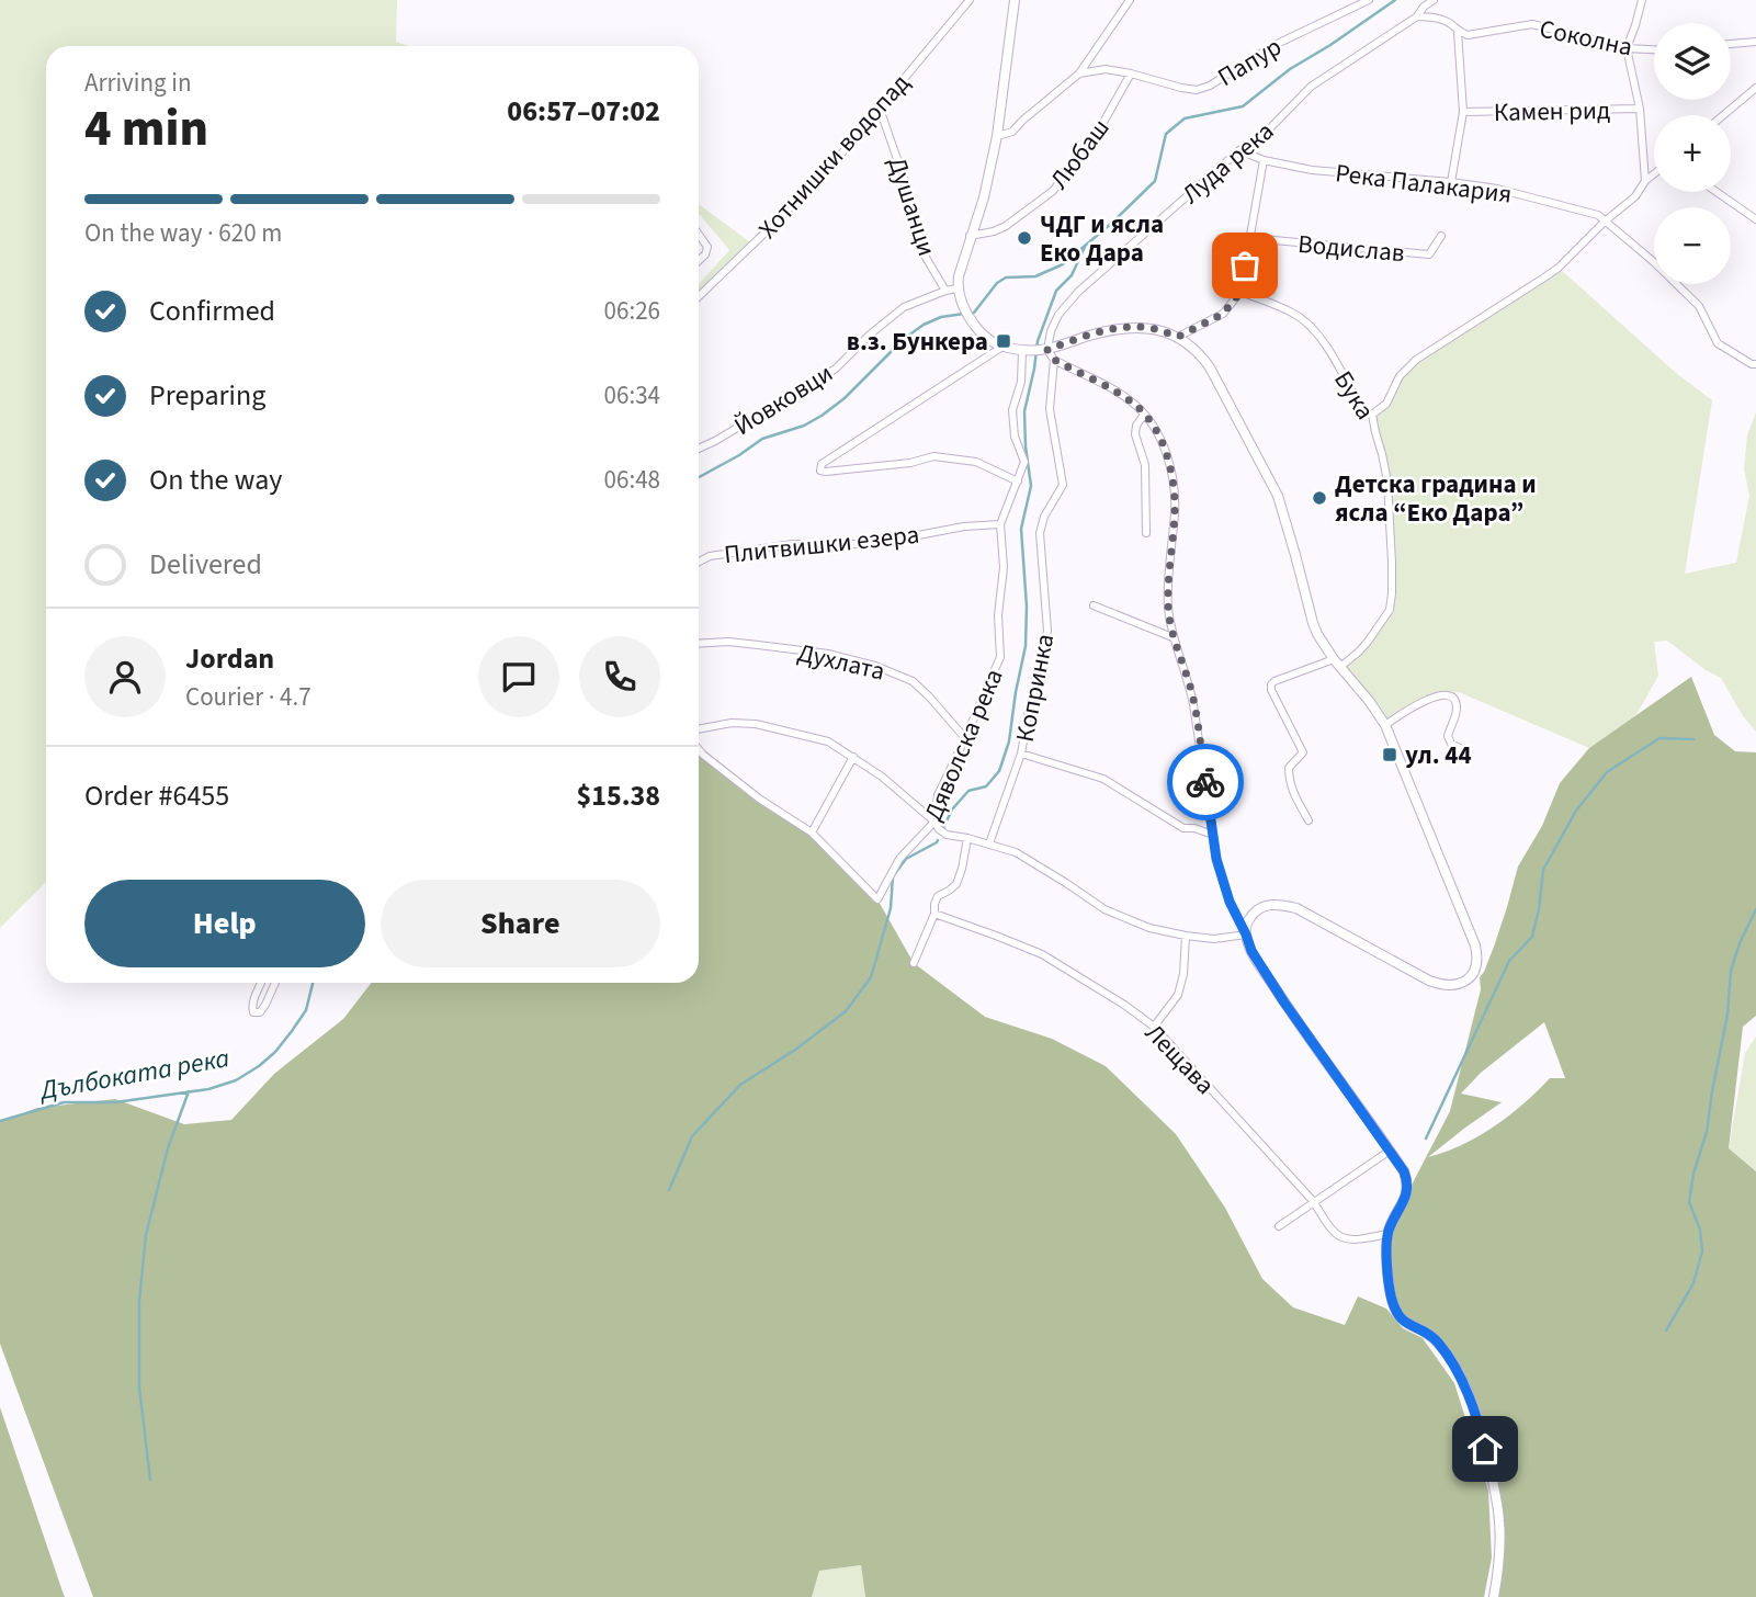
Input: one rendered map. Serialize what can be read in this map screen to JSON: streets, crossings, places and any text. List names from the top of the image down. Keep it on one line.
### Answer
{"streets":{"street":["Соколна","Папур","Камен рид","Любаш","Хотнишки водопад","Луда река","Река Палакария","Душанци","Водислав","Бука","Йовковци","Плитвишки езера","Духлата","Копринка","Дяволска река","Лещава"]},"crossings":[["Соколна","Луда река"],["Папур","Любаш"],["Хотнишки водопад","Душанци"],["Луда река","Река Палакария"],["Душанци","Йовковци"],["Плитвишки езера","Дяволска река"],["Духлата","Дяволска река"]],"water":["Дълбоката река"],"places":{"other":["ЧДГ и ясла Еко Дара","Детска градина и ясла “Еко Дара”"],"transit":["в.з. Бункера","ул. 44"]},"page":{"map_buttons":["+","−"],"heading":["4 min","Arriving in","06:57–07:02"],"panel":["Jordan","Courier · 4.7","Order #6455","$15.38"],"bar":"On the way · 620 m","list":[["Confirmed","06:26"],["Preparing","06:34"],["On the way","06:48"],"Delivered"],"buttons":["Help","Share"]}}
